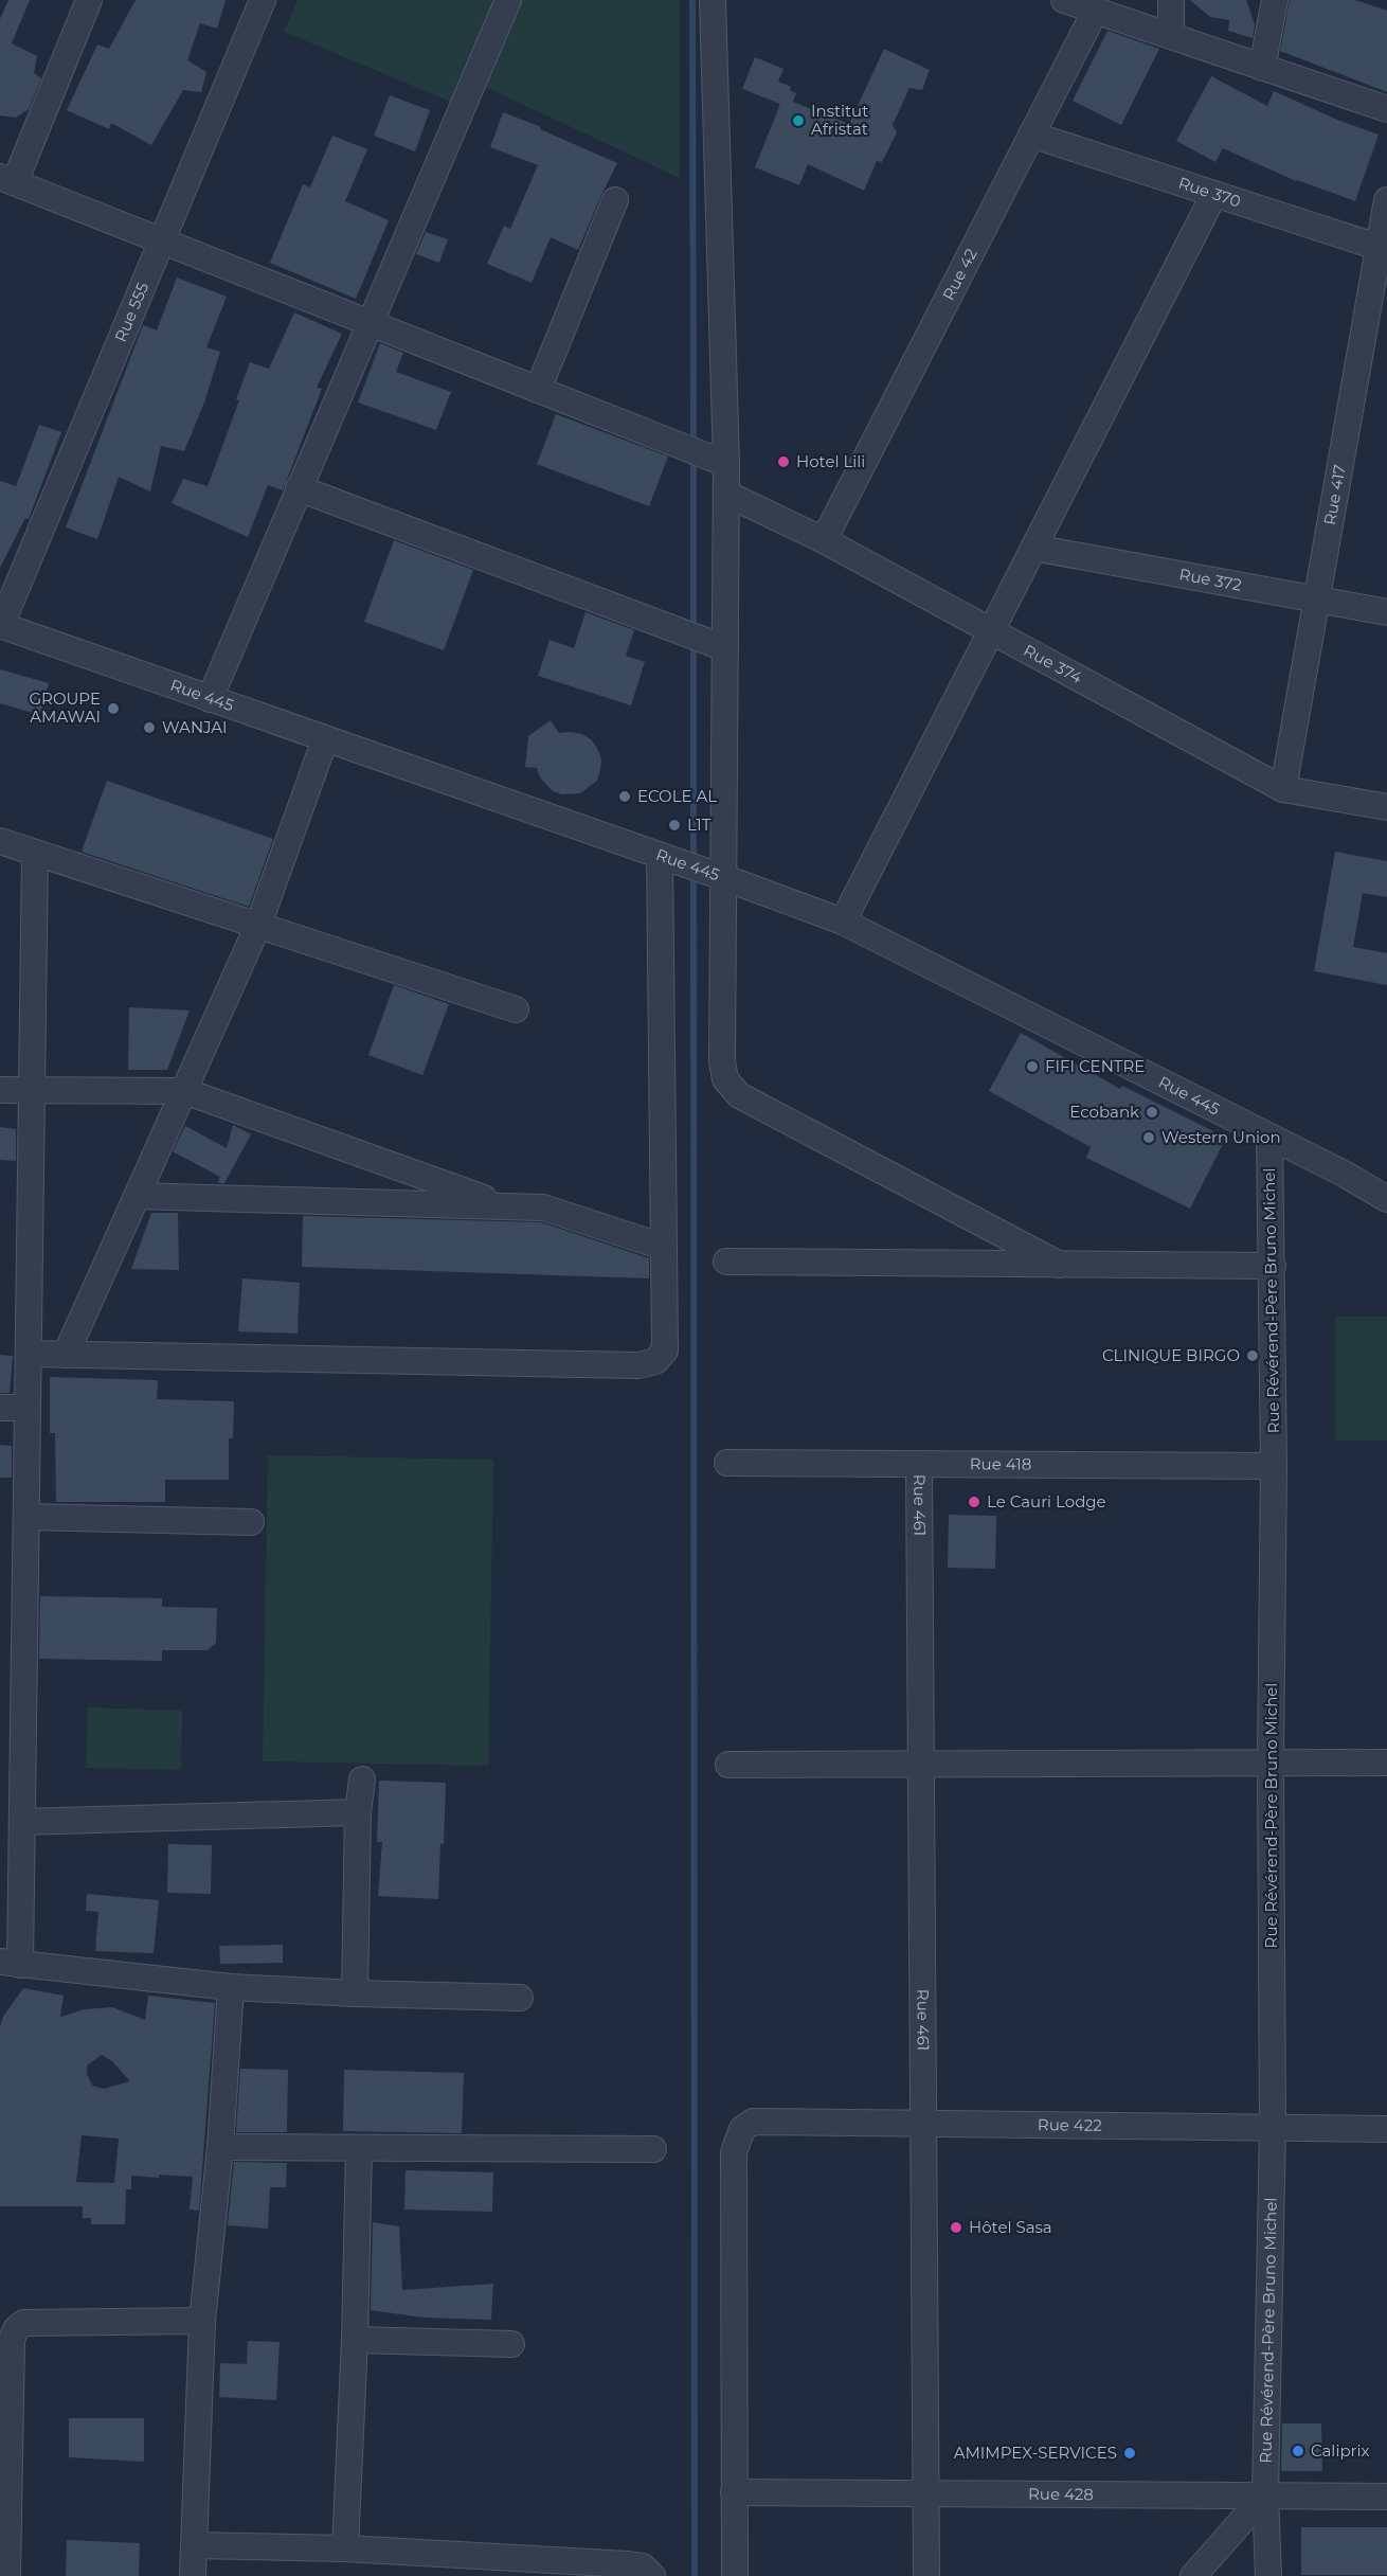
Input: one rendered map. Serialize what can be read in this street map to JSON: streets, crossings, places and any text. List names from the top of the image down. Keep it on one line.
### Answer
{"streets":{"street":["Rue 370","Rue 42","Rue 555","Rue 417","Rue 372","Rue 374","Rue 445","Rue Révérend-Père Bruno Michel","Rue 418","Rue 461","Rue 422","Rue 428"]},"crossings":[["Rue 370","Rue 42"],["Rue 370","Rue 417"],["Rue 42","Rue 374"],["Rue 555","Rue 445"],["Rue 417","Rue 372"],["Rue 417","Rue 374"],["Rue 445","Rue Révérend-Père Bruno Michel"],["Rue Révérend-Père Bruno Michel","Rue 418"],["Rue Révérend-Père Bruno Michel","Rue 422"],["Rue Révérend-Père Bruno Michel","Rue 428"],["Rue 418","Rue 461"],["Rue 461","Rue 422"],["Rue 461","Rue 428"],["Rue 422","Rue 428"]],"places":["Institut Afristat","Hotel Lili","GROUPE AMAWAI","WANJAI","ECOLE AL","L1T","FIFI CENTRE","Ecobank","Western Union","CLINIQUE BIRGO","Le Cauri Lodge","Hôtel Sasa","Caliprix","AMIMPEX-SERVICES"]}
